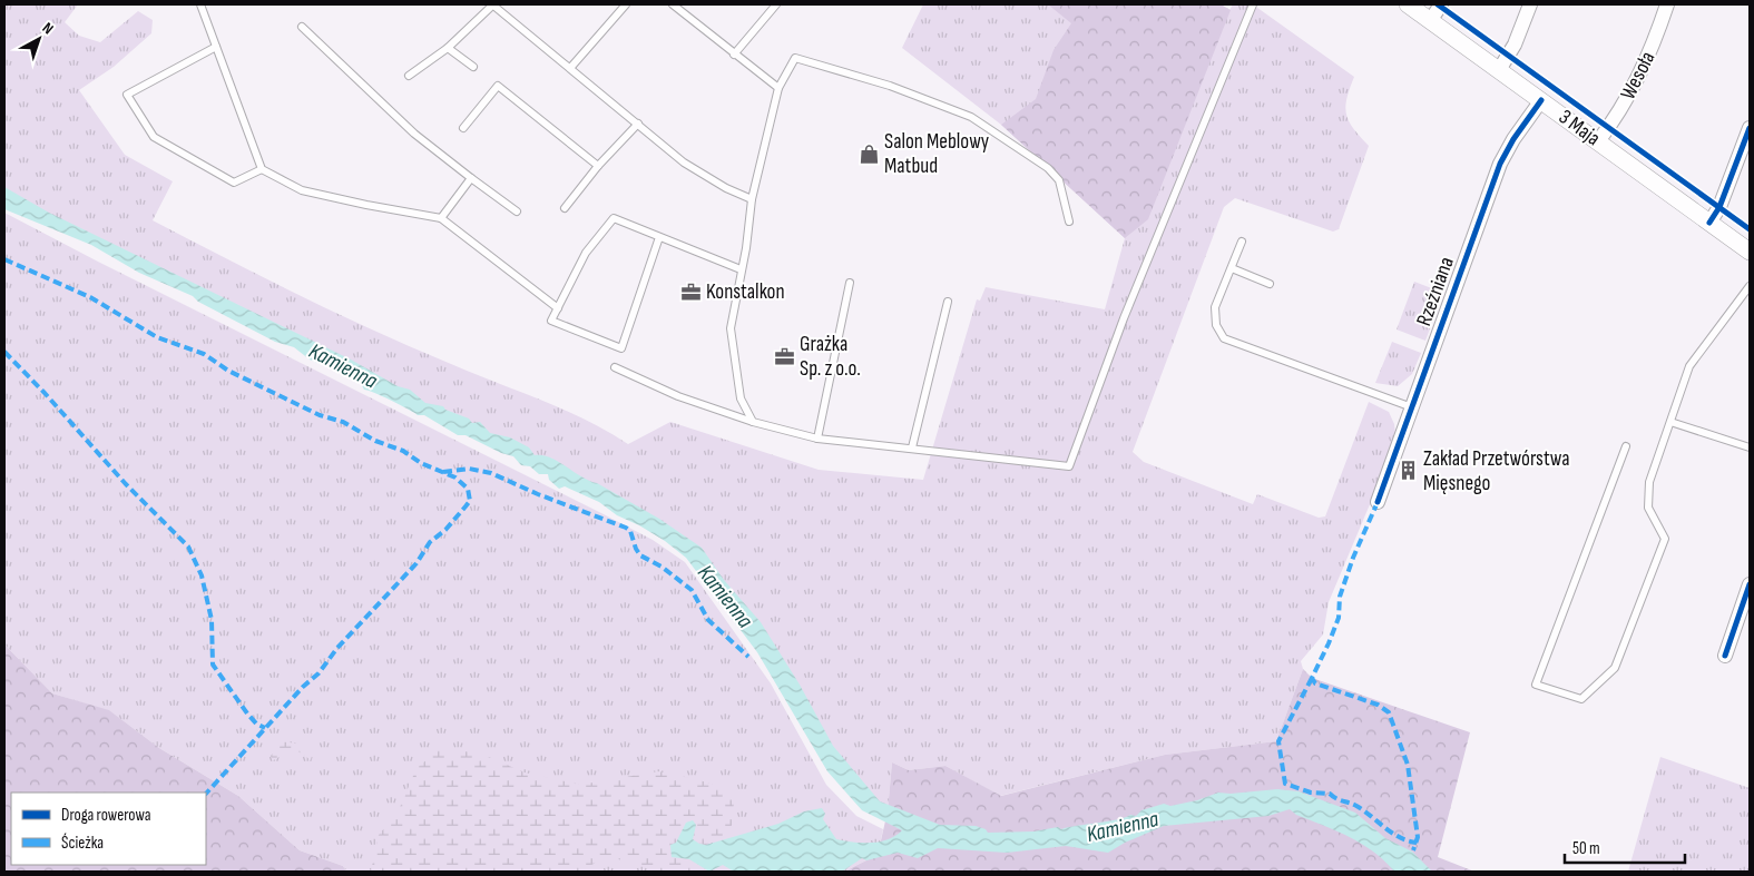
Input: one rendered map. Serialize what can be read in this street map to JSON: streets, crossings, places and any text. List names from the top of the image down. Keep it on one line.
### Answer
{"streets":{"street":["Wesoła","3 Maja","Rzeźniana"]},"crossings":[["Wesoła","3 Maja"],["3 Maja","Rzeźniana"]],"water":["Kamienna"],"places":{"shop":["Salon Meblowy Matbud"],"office":["Konstalkon","Grażka Sp. z o.o."],"building":["Zakład Przetwórstwa Mięsnego"]},"legend":["Droga rowerowa","Ścieżka"],"scale_bar":"50 m","north":"top right"}
